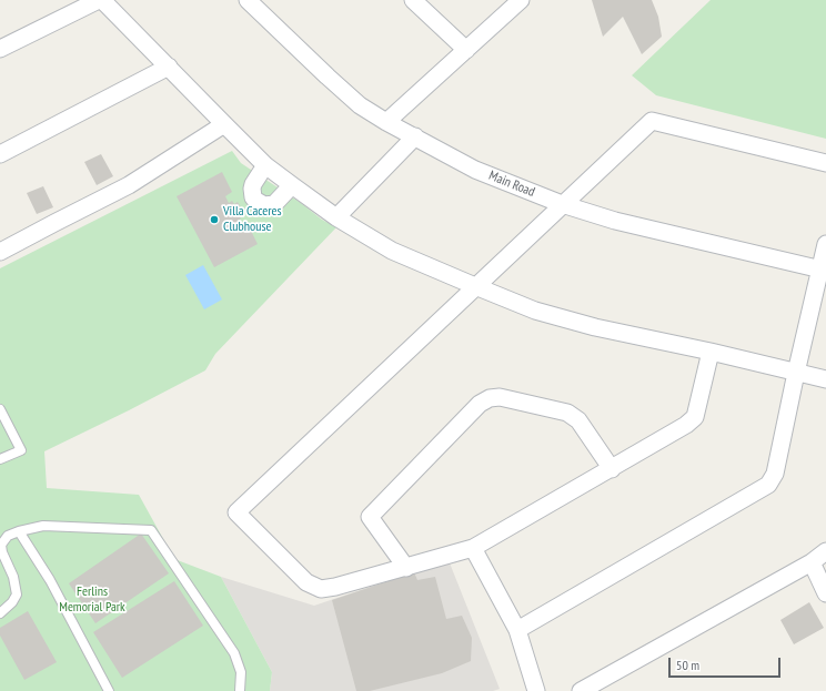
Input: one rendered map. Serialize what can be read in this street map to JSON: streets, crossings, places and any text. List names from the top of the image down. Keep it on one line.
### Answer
{"streets":{"street":["Main Road"]},"parks":["Ferlins Memorial Park"],"places":["Villa Caceres Clubhouse"],"scale_bar":"50 m"}
